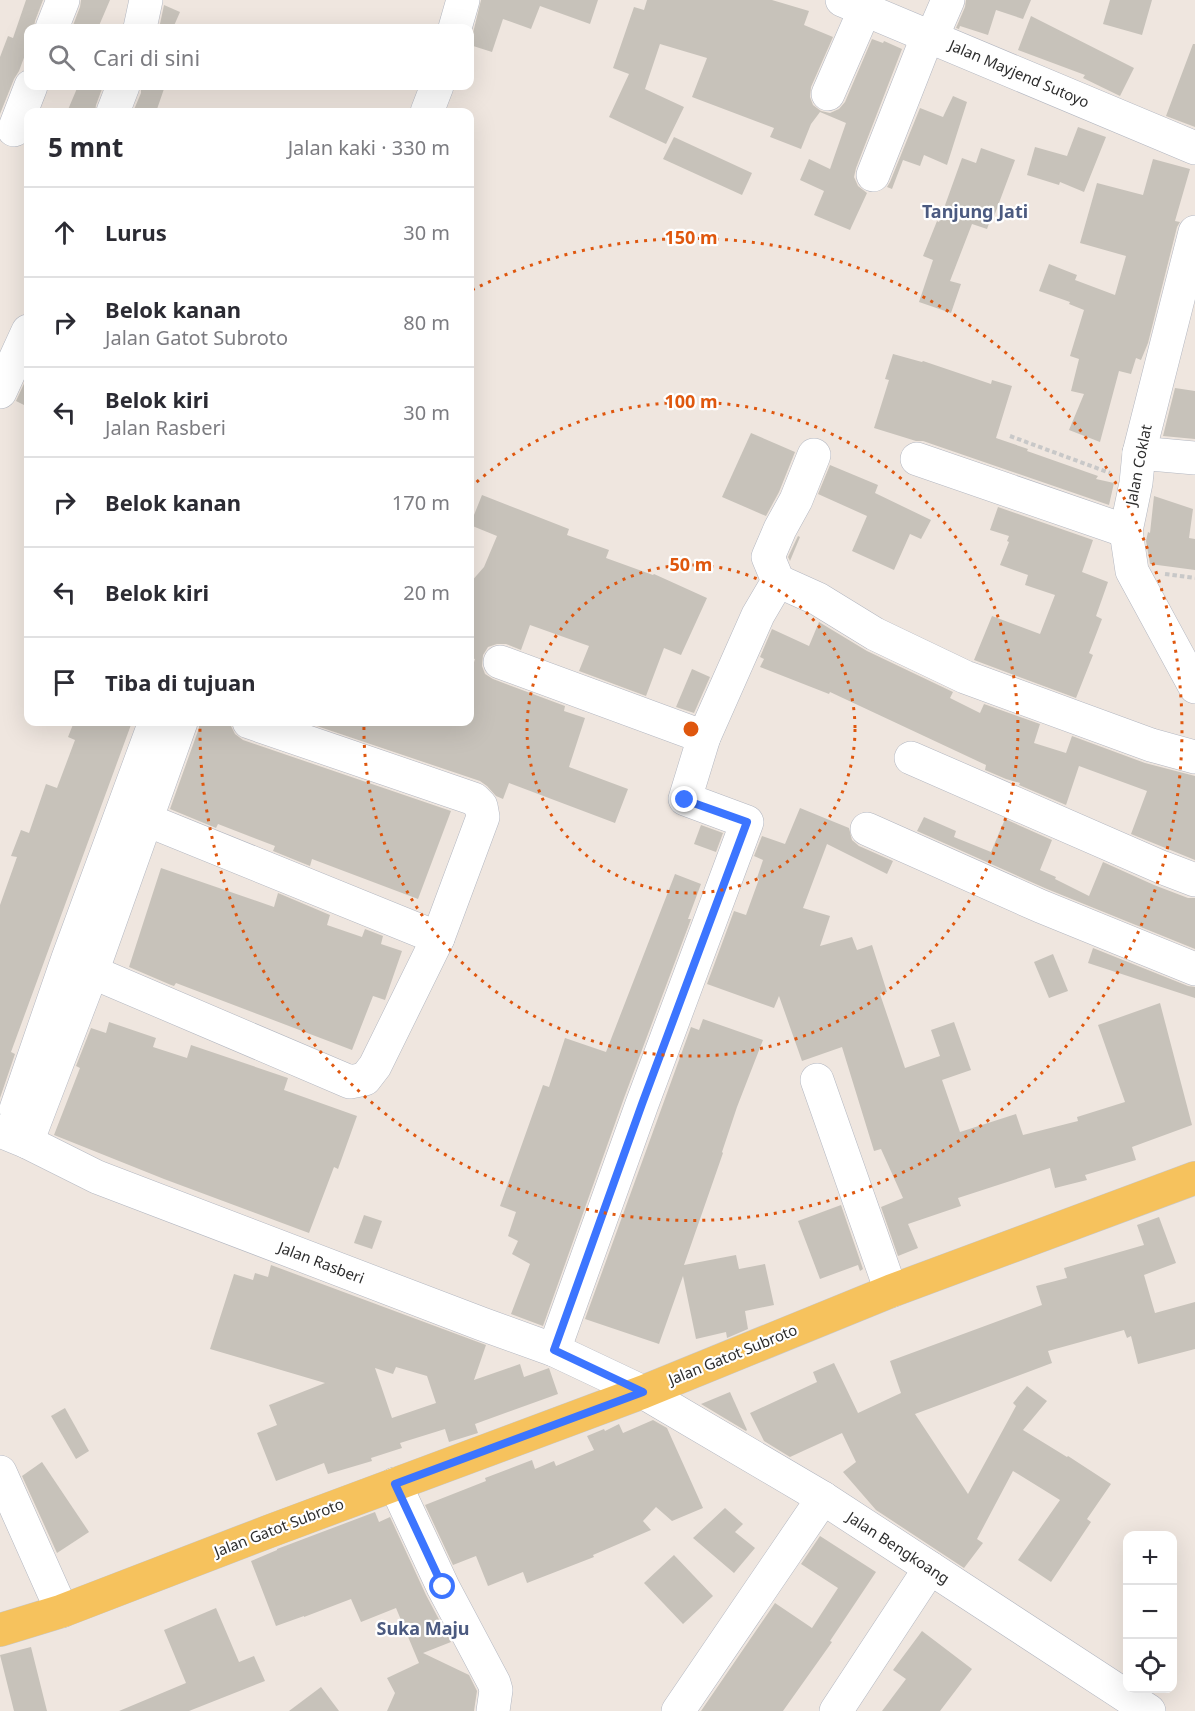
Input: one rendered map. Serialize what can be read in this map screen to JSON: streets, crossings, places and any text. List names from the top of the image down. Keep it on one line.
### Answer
{"streets":{"main road":["Jalan Gatot Subroto"],"street":["Jalan Mayjend Sutoyo","Jalan Coklat","Jalan Rasberi","Jalan Bengkoang"]},"crossings":[["Jalan Rasberi","Jalan Gatot Subroto"],["Jalan Rasberi","Jalan Bengkoang"],["Jalan Gatot Subroto","Jalan Bengkoang"]],"districts":["Tanjung Jati","Suka Maju"],"page":{"search":"Cari di sini","heading":["5 mnt","Jalan kaki · 330 m"],"list":[["Lurus","30 m"],["Belok kanan","Jalan Gatot Subroto","80 m"],["Belok kiri","Jalan Rasberi","30 m"],["Belok kanan","170 m"],["Belok kiri","20 m"],"Tiba di tujuan"],"map_buttons":["+","−"]},"rings":["150 m","100 m","50 m"]}
